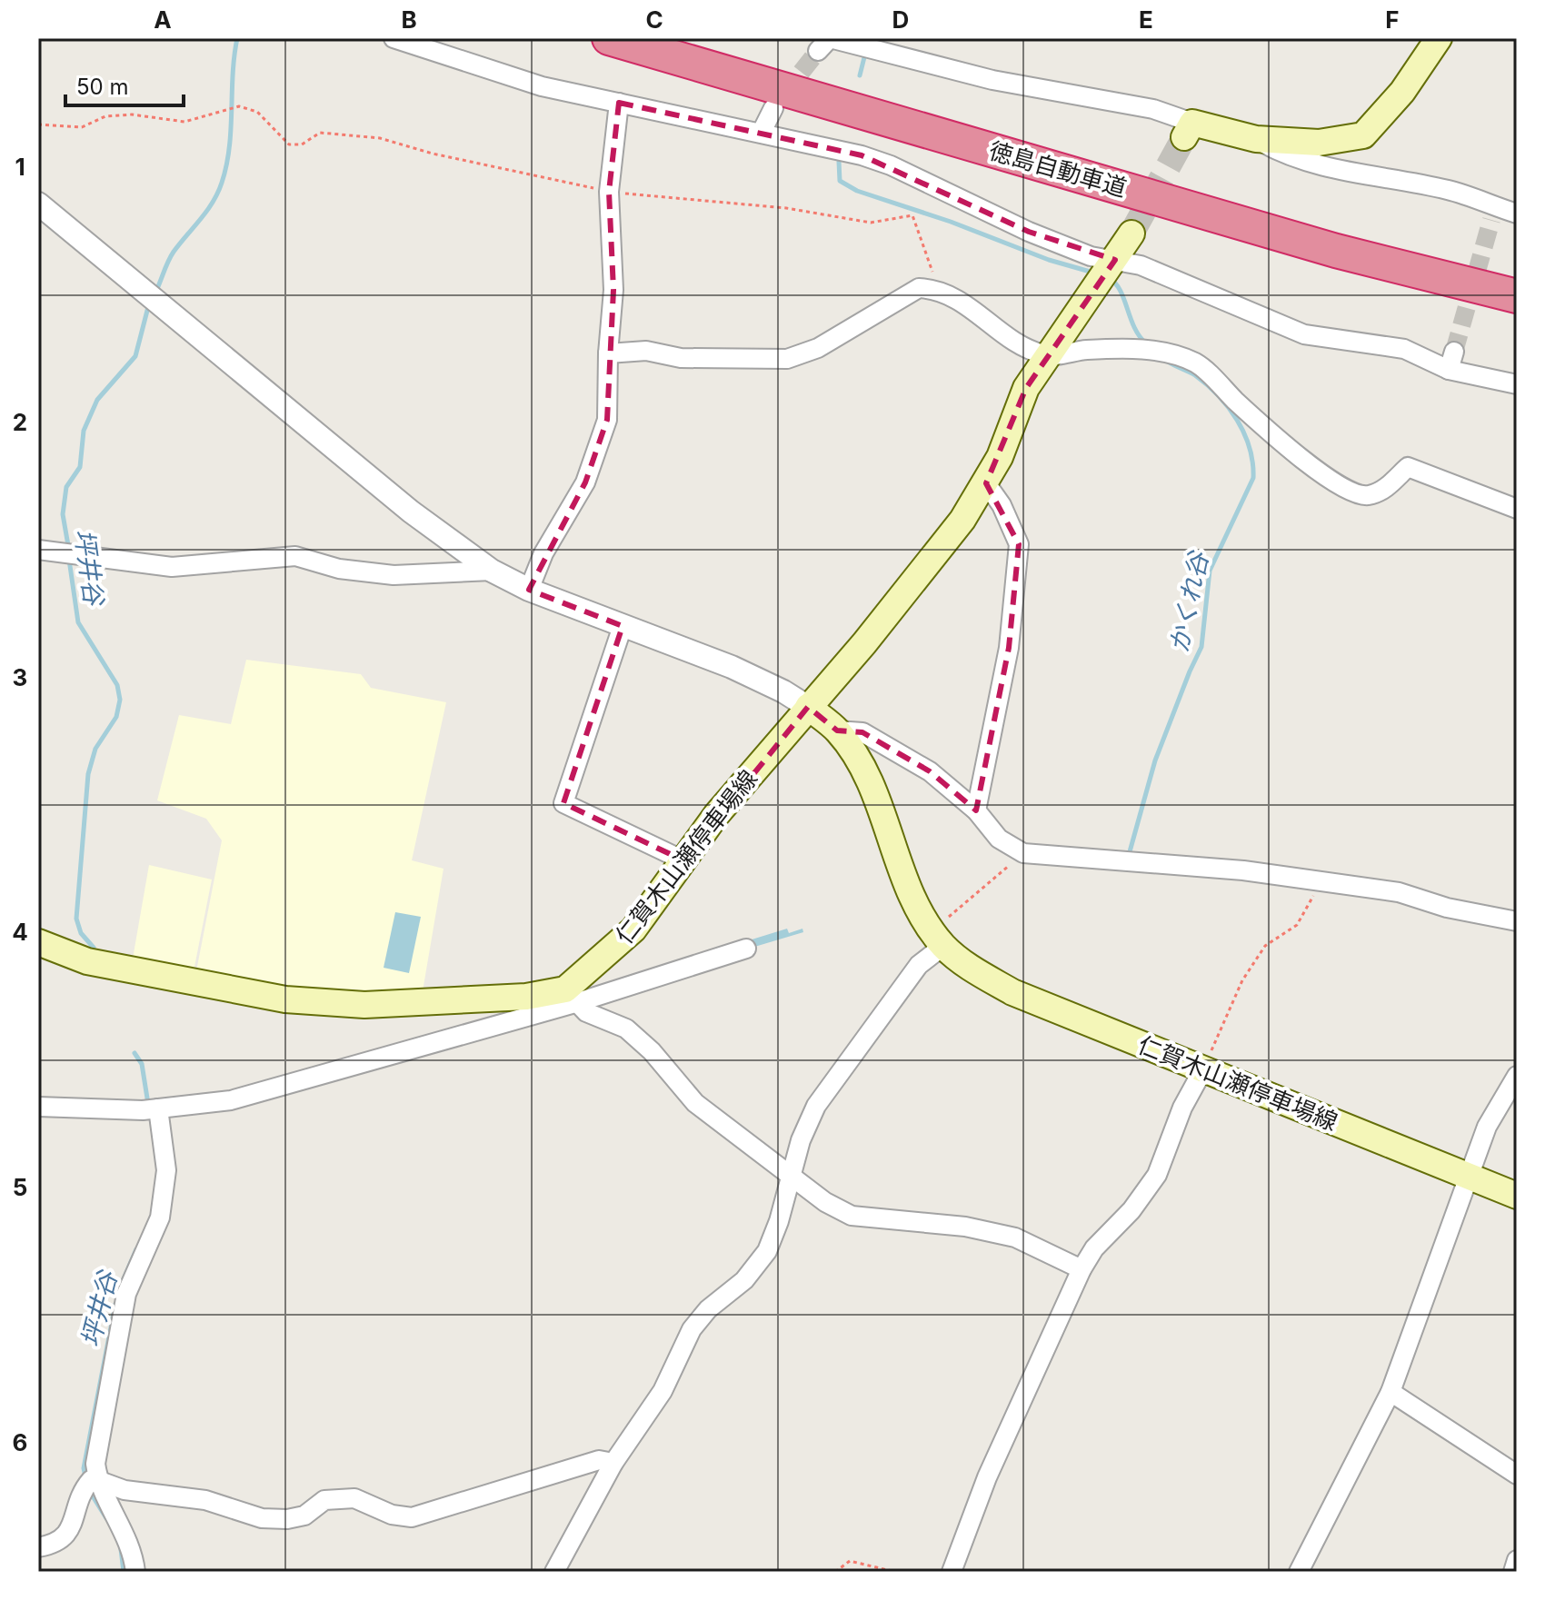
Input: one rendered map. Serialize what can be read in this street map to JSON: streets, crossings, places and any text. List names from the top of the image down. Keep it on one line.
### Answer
{"streets":{"highway":["徳島自動車道"],"main road":["仁賀木山瀬停車場線"]},"water":["坪井谷","かくれ谷"],"scale_bar":"50 m","grid":{"columns":["A","B","C","D","E","F"],"rows":["1","2","3","4","5","6"]}}
